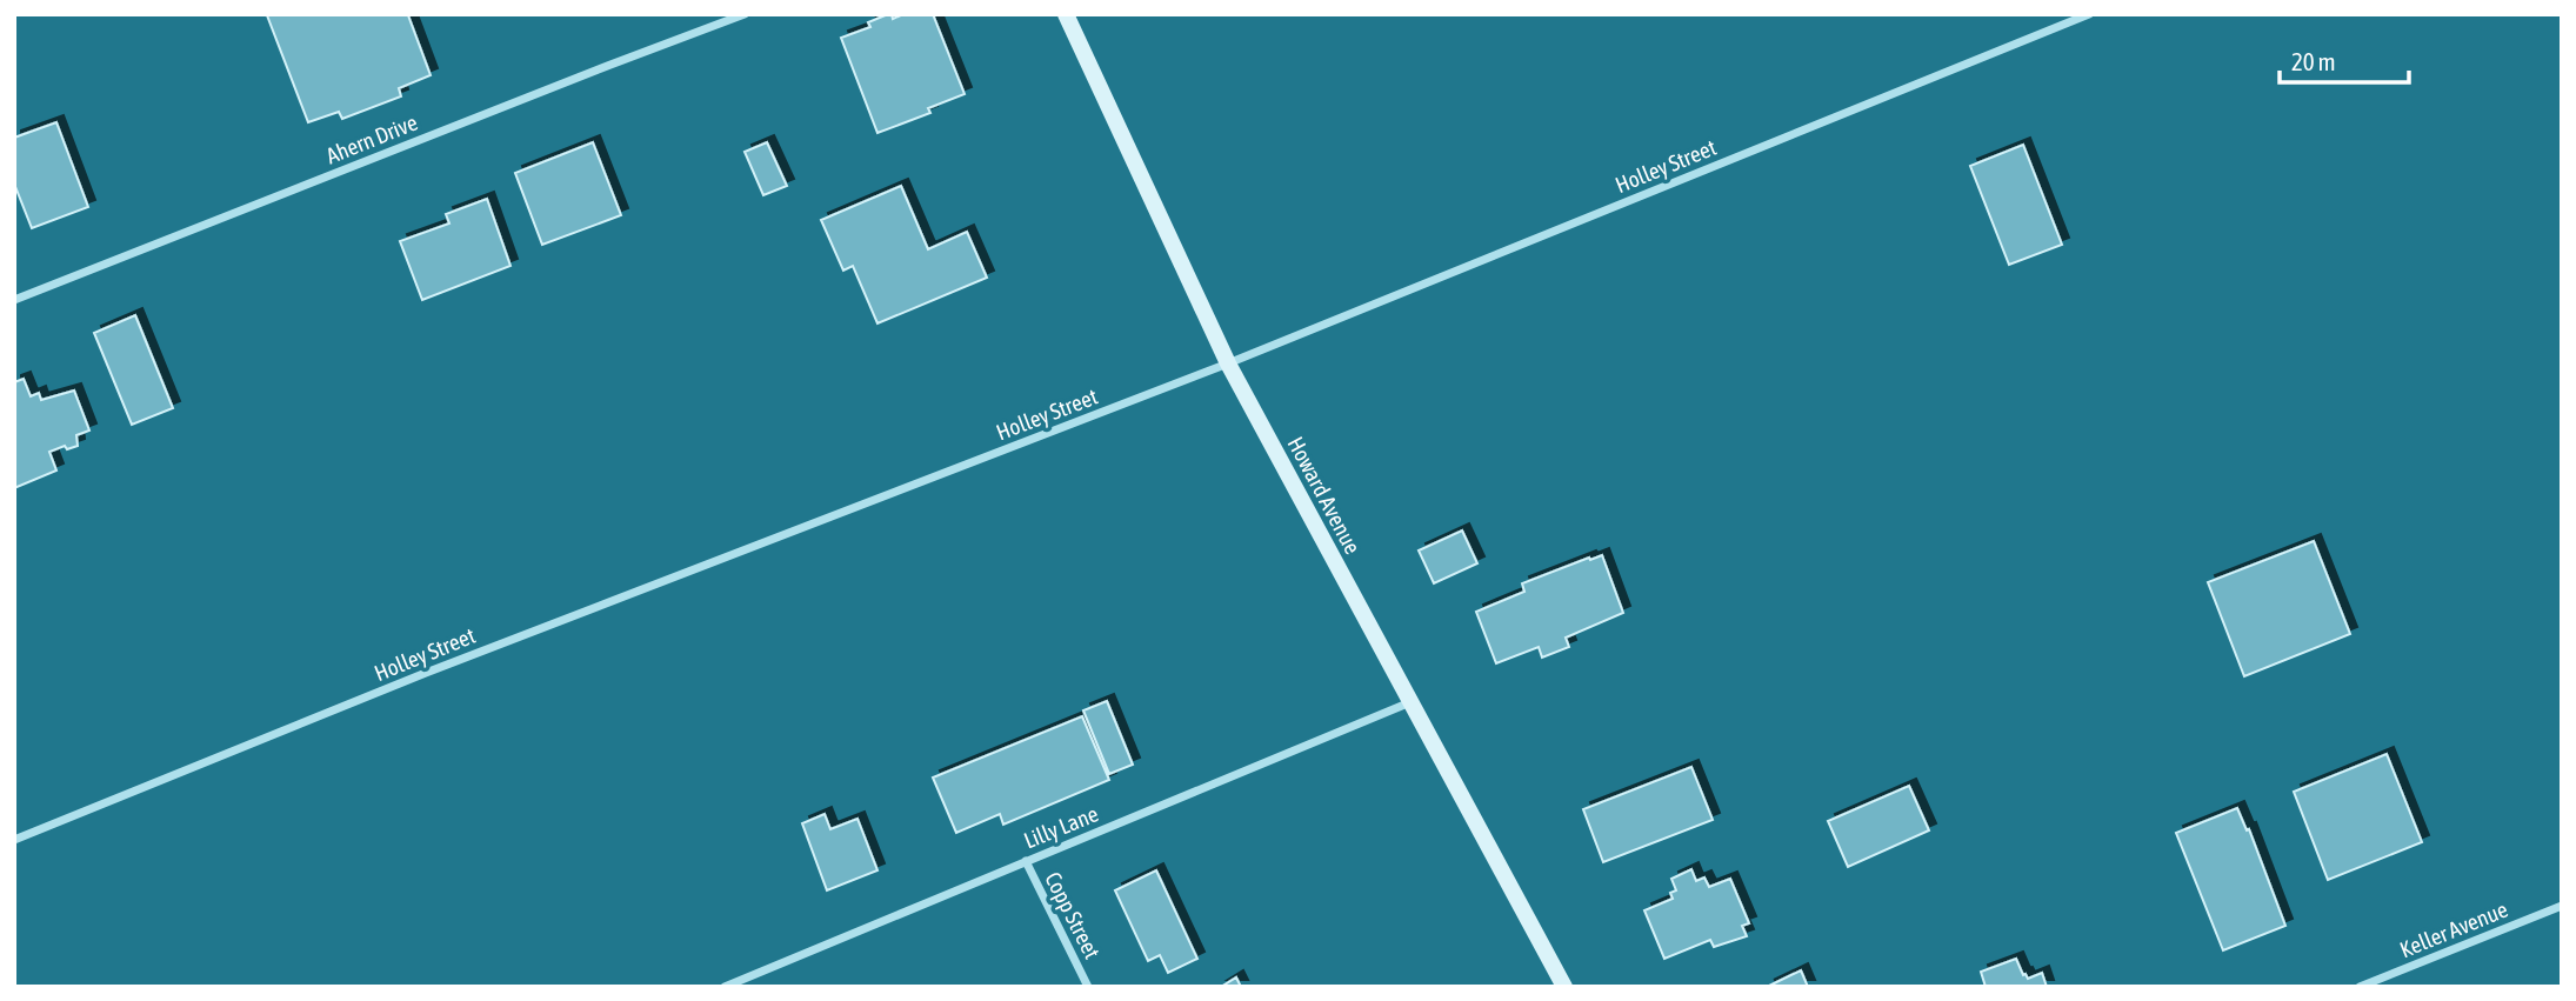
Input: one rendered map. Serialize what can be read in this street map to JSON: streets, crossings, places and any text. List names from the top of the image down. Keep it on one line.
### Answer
{"streets":{"main road":["Howard Avenue"],"street":["Ahern Drive","Holley Street","Lilly Lane","Copp Street","Keller Avenue"]},"crossings":[["Holley Street","Howard Avenue"],["Howard Avenue","Lilly Lane"],["Lilly Lane","Copp Street"]],"scale_bar":"20 m"}
